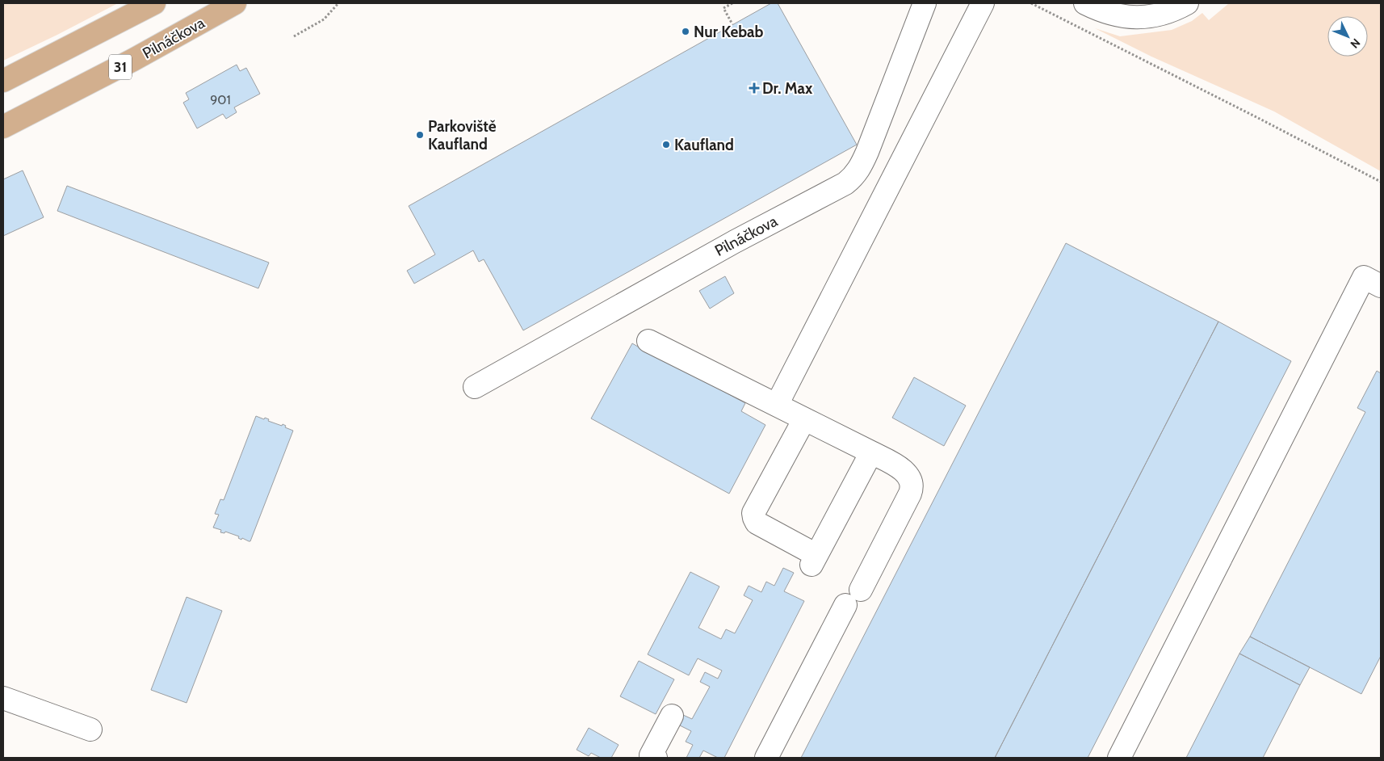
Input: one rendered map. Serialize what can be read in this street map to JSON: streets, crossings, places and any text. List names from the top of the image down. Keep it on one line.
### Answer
{"streets":{"main road":["Pilnáčkova","31"]},"places":{"other":["Nur Kebab","Parkoviště Kaufland","Kaufland"],"health":["Dr. Max"]},"house_numbers":["901"],"north":"bottom right"}
